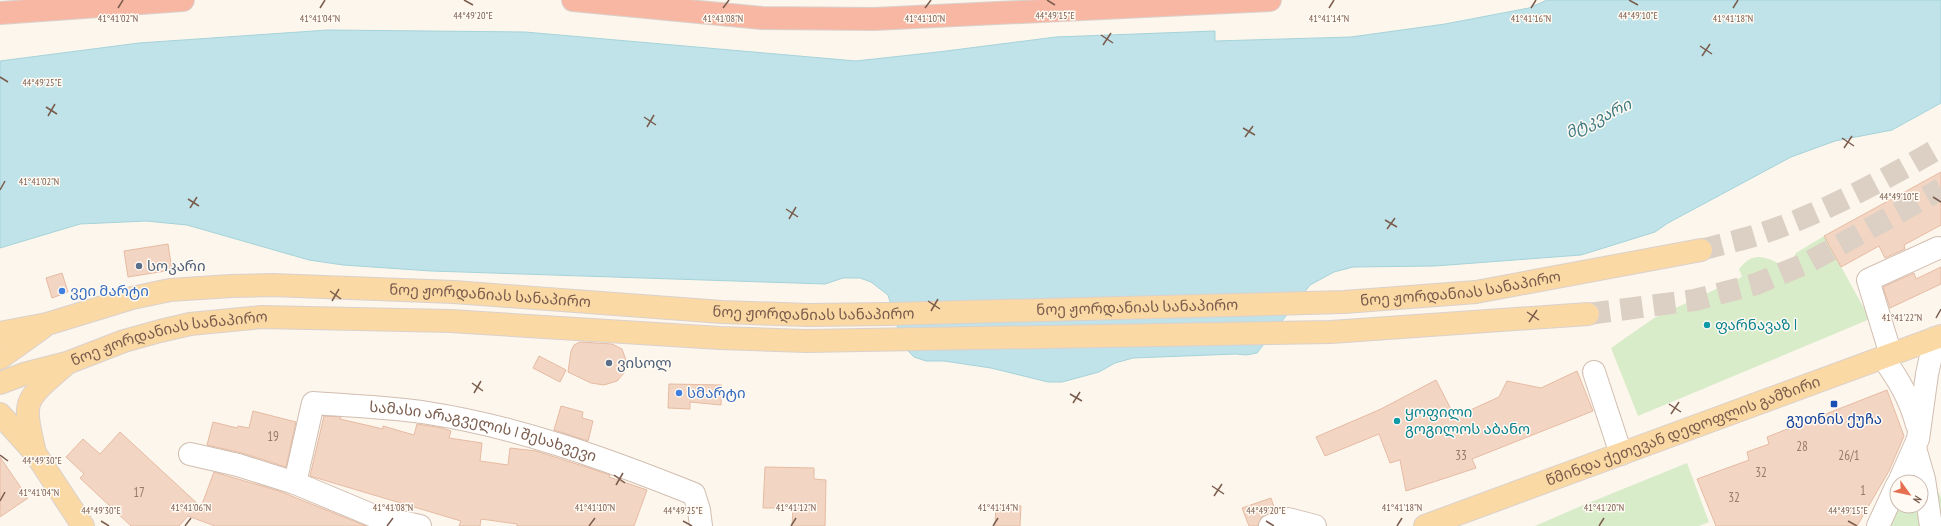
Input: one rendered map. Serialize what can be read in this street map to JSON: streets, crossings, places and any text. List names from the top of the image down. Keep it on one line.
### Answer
{"streets":{"main road":["ნოე ჟორდანიას სანაპირო","წმინდა ქეთევან დედოფლის გამზირი"],"street":["სამასი არაგველის I შესახვევი"]},"water":["მტკვარი"],"places":{"other":["სოკარი","ვეი მარტი","ფარნავაზ I","ვისოლ","სმარტი","ყოფილი გოგილოს აბანო"],"transit":["გუთნის ქუჩა"]},"house_numbers":["19","28","33","26/1","32","1","17","32"],"north":"bottom right","coordinates":["44°49'20\"E","44°49'10\"E","44°49'15\"E","41°41'02\"N","41°41'14\"N","41°41'04\"N","41°41'08\"N","41°41'10\"N","41°41'16\"N","41°41'18\"N","44°49'25\"E","41°41'22\"N","44°49'30\"E","41°41'06\"N","41°41'12\"N","41°41'20\"N"]}
